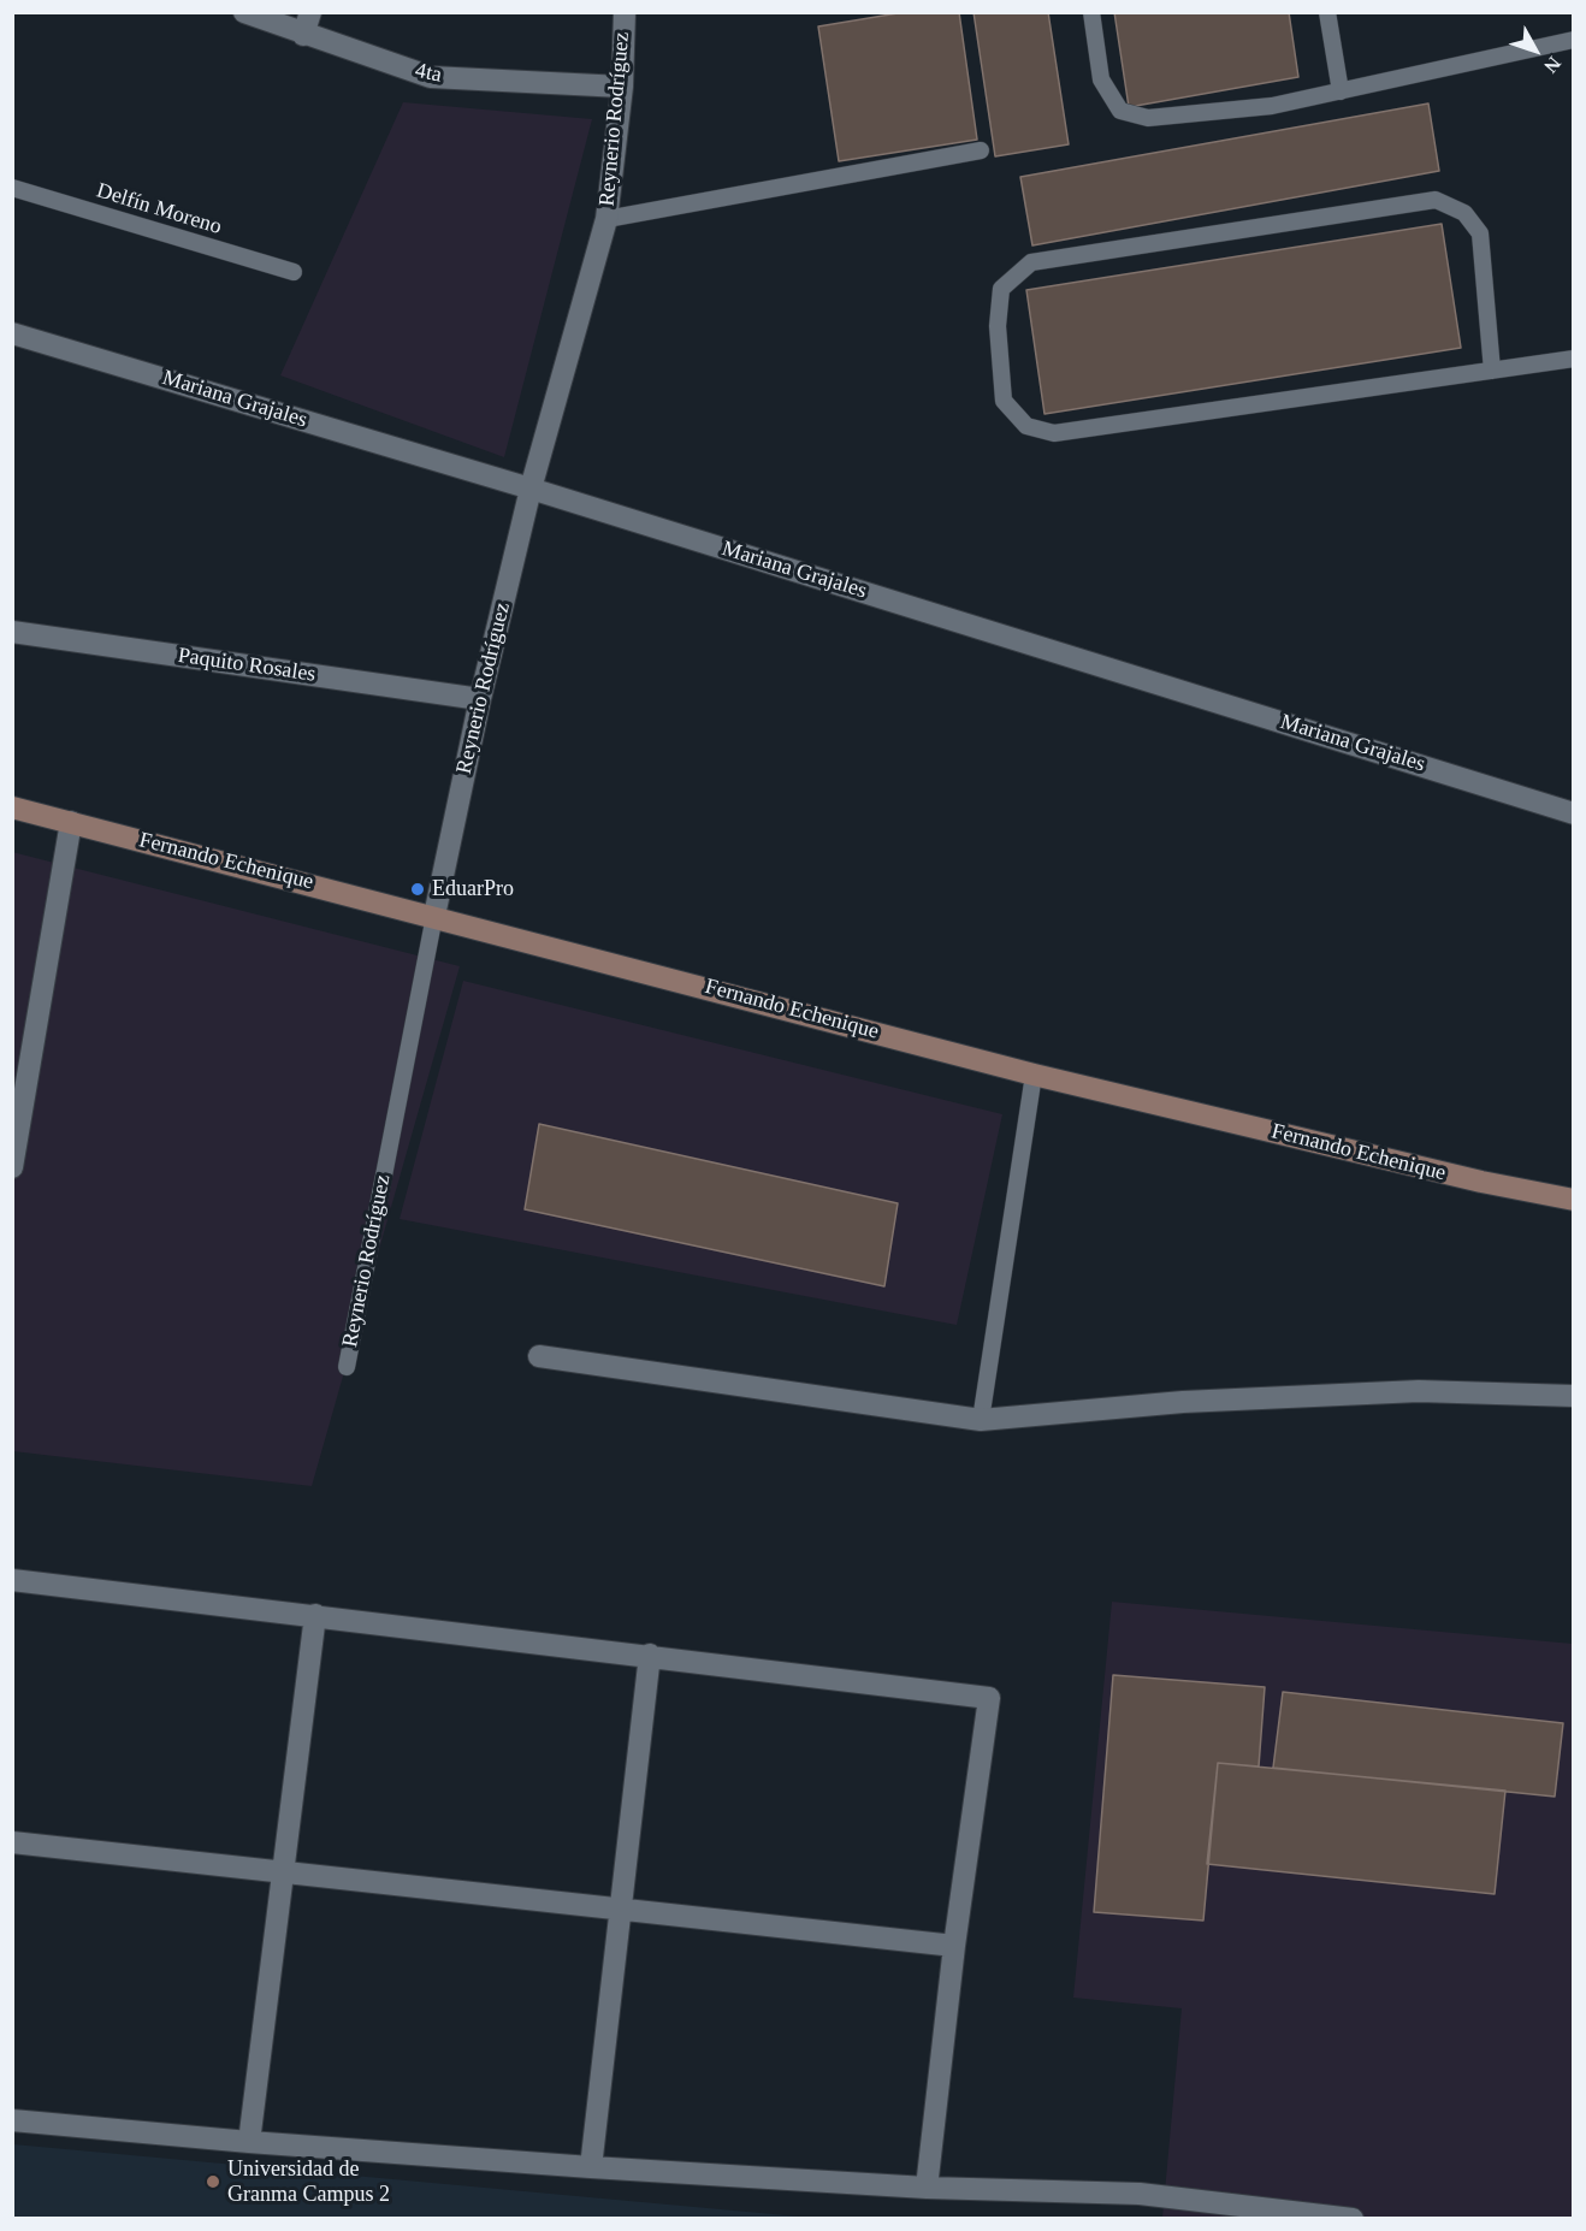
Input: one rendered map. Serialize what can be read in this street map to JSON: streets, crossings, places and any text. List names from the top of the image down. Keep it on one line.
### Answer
{"streets":{"street":["4ta","Reynerio Rodríguez","Mariana Grajales","Paquito Rosales","Fernando Echenique"],"lane":["Delfín Moreno"]},"crossings":[["4ta","Reynerio Rodríguez"],["Reynerio Rodríguez","Mariana Grajales"],["Reynerio Rodríguez","Paquito Rosales"],["Reynerio Rodríguez","Fernando Echenique"]],"places":["EduarPro","Universidad de Granma Campus 2"],"north":"bottom right"}
